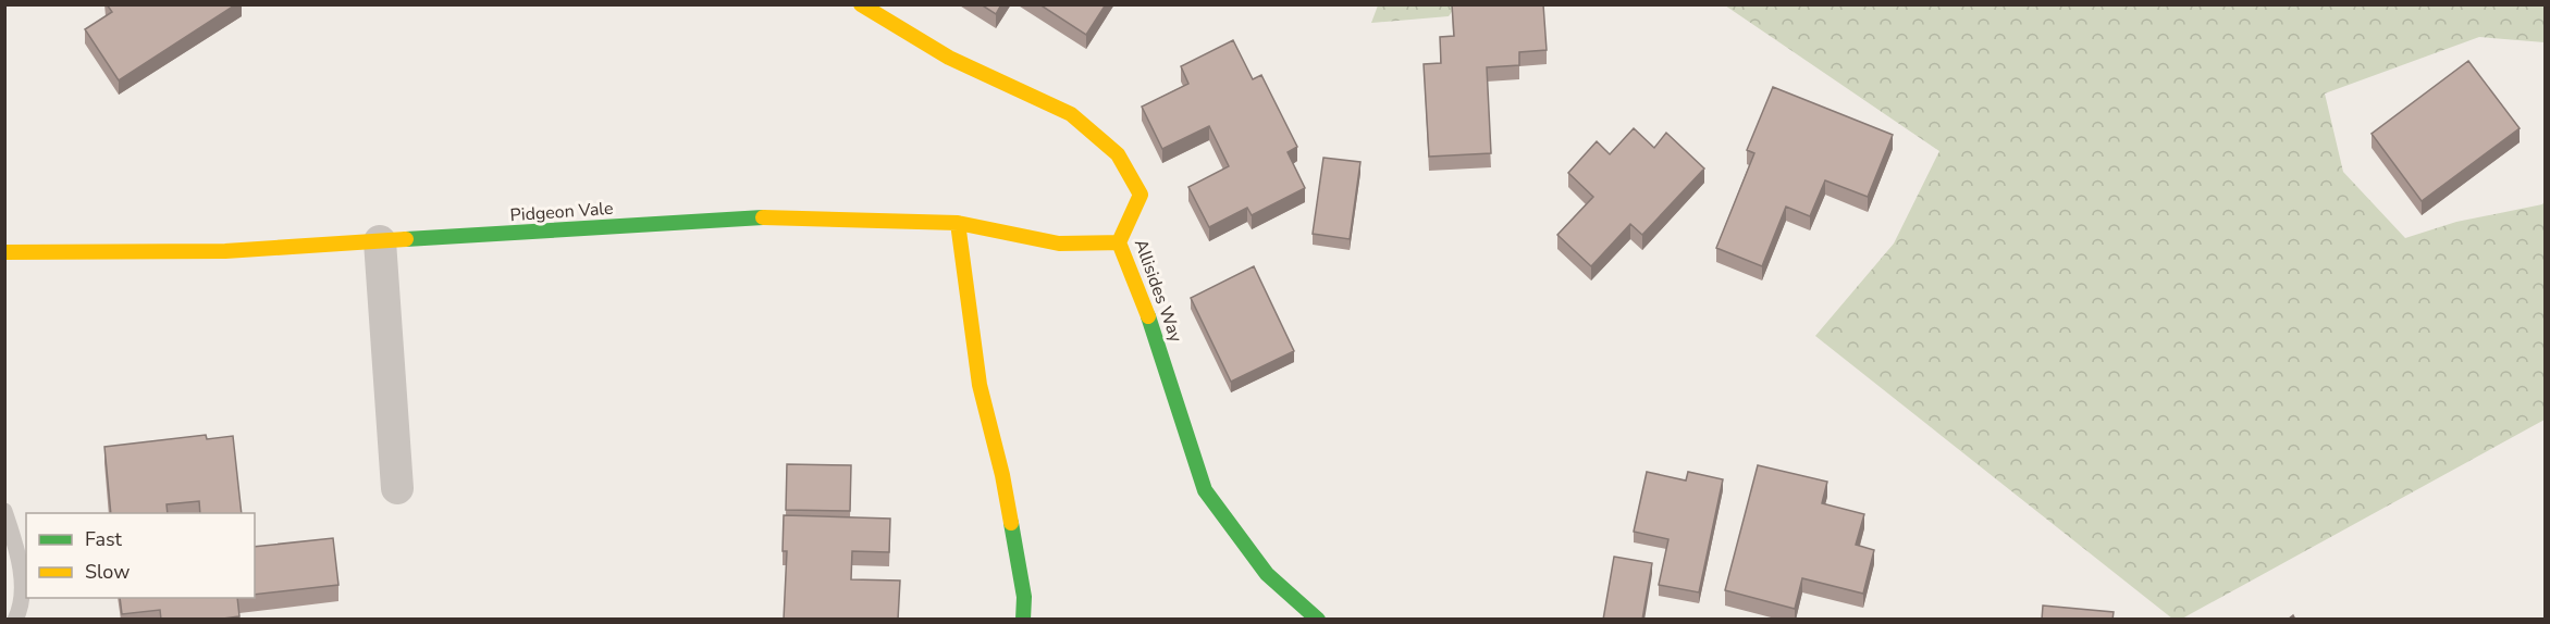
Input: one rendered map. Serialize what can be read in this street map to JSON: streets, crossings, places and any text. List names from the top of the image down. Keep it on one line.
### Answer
{"streets":{"street":["Pidgeon Vale","Allisides Way"]},"crossings":[["Pidgeon Vale","Allisides Way"]],"legend":["Fast","Slow"]}
